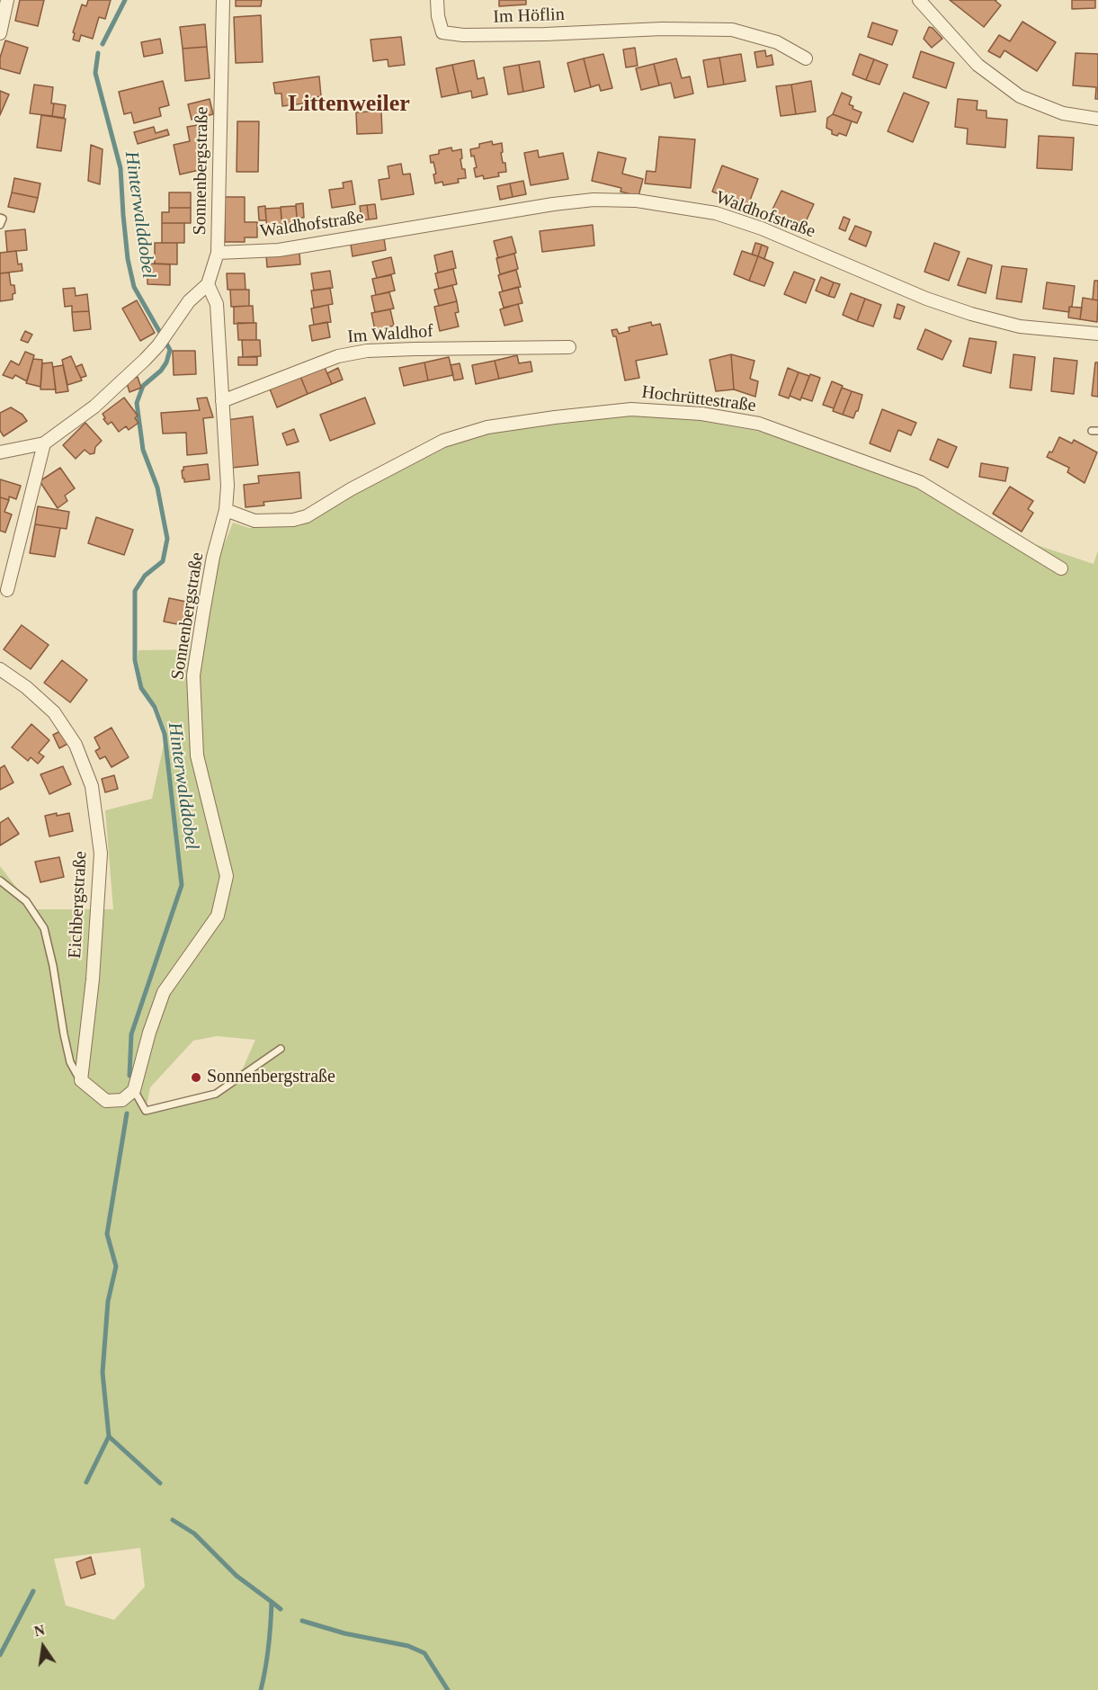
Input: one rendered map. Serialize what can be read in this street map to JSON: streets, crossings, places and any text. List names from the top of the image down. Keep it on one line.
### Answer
{"streets":{"street":["Im Höflin","Sonnenbergstraße","Waldhofstraße","Im Waldhof","Hochrüttestraße","Eichbergstraße"]},"crossings":[["Sonnenbergstraße","Waldhofstraße"],["Sonnenbergstraße","Im Waldhof"],["Sonnenbergstraße","Hochrüttestraße"]],"districts":["Littenweiler"],"water":["Hinterwalddobel"],"places":["Sonnenbergstraße"],"north":"top"}
